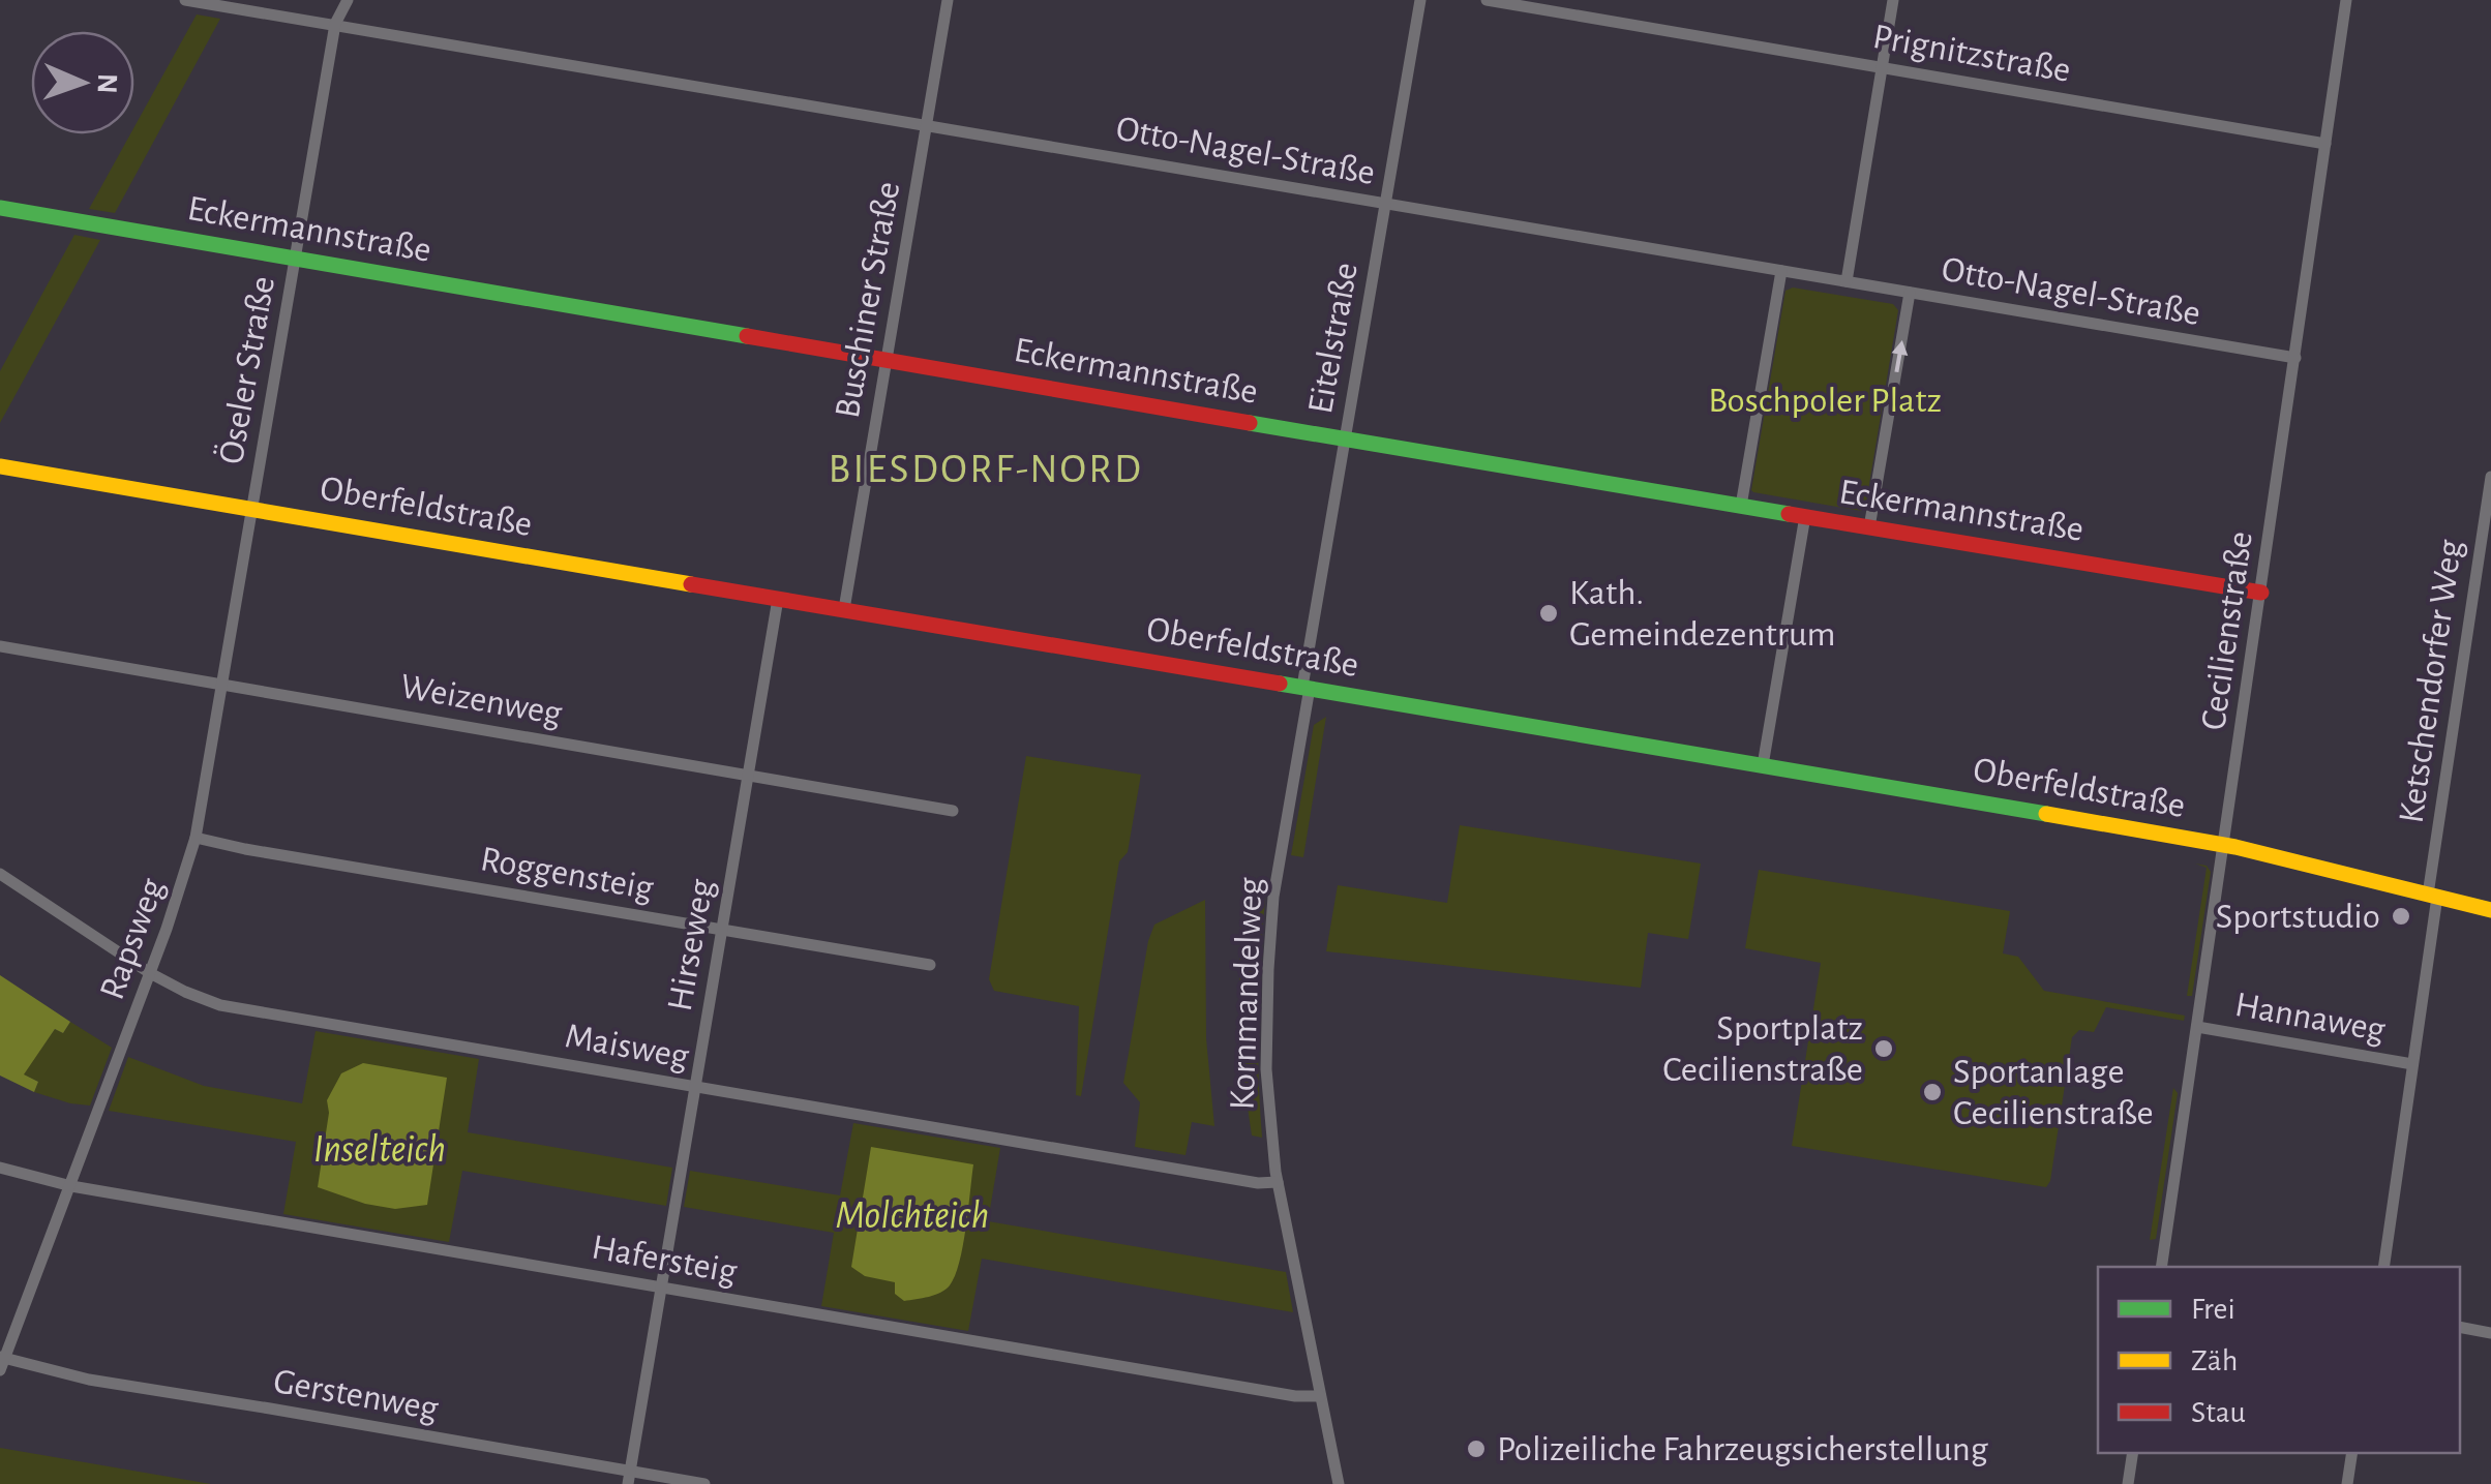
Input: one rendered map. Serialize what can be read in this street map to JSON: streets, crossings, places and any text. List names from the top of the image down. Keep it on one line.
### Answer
{"streets":{"street":["Prignitzstraße","Otto-Nagel-Straße","Eckermannstraße","Buschiner Straße","Eitelstraße","Öseler Straße","Oberfeldstraße","Cecilienstraße","Ketschendorfer Weg","Weizenweg","Roggensteig","Rapsweg","Hirseweg","Kornmandelweg","Hannaweg","Maisweg","Hafersteig","Gerstenweg"]},"crossings":[["Prignitzstraße","Cecilienstraße"],["Otto-Nagel-Straße","Buschiner Straße"],["Otto-Nagel-Straße","Eitelstraße"],["Otto-Nagel-Straße","Öseler Straße"],["Otto-Nagel-Straße","Cecilienstraße"],["Eckermannstraße","Buschiner Straße"],["Eckermannstraße","Eitelstraße"],["Eckermannstraße","Öseler Straße"],["Eckermannstraße","Cecilienstraße"],["Buschiner Straße","Oberfeldstraße"],["Eitelstraße","Oberfeldstraße"],["Eitelstraße","Kornmandelweg"],["Öseler Straße","Oberfeldstraße"],["Öseler Straße","Rapsweg"],["Oberfeldstraße","Cecilienstraße"],["Oberfeldstraße","Ketschendorfer Weg"],["Oberfeldstraße","Rapsweg"],["Oberfeldstraße","Hirseweg"],["Oberfeldstraße","Kornmandelweg"],["Cecilienstraße","Hannaweg"],["Ketschendorfer Weg","Hannaweg"],["Weizenweg","Rapsweg"],["Weizenweg","Hirseweg"],["Roggensteig","Rapsweg"],["Roggensteig","Hirseweg"],["Rapsweg","Maisweg"],["Rapsweg","Hafersteig"],["Rapsweg","Gerstenweg"],["Hirseweg","Maisweg"],["Hirseweg","Hafersteig"],["Hirseweg","Gerstenweg"],["Kornmandelweg","Maisweg"],["Kornmandelweg","Hafersteig"]],"districts":["BIESDORF-NORD"],"water":["Inselteich","Molchteich"],"parks":["Boschpoler Platz"],"places":["Kath. Gemeindezentrum","Sportstudio","Sportplatz Cecilienstraße","Sportanlage Cecilienstraße","Polizeiliche Fahrzeugsicherstellung"],"legend":["Frei","Zäh","Stau"],"north":"right"}
